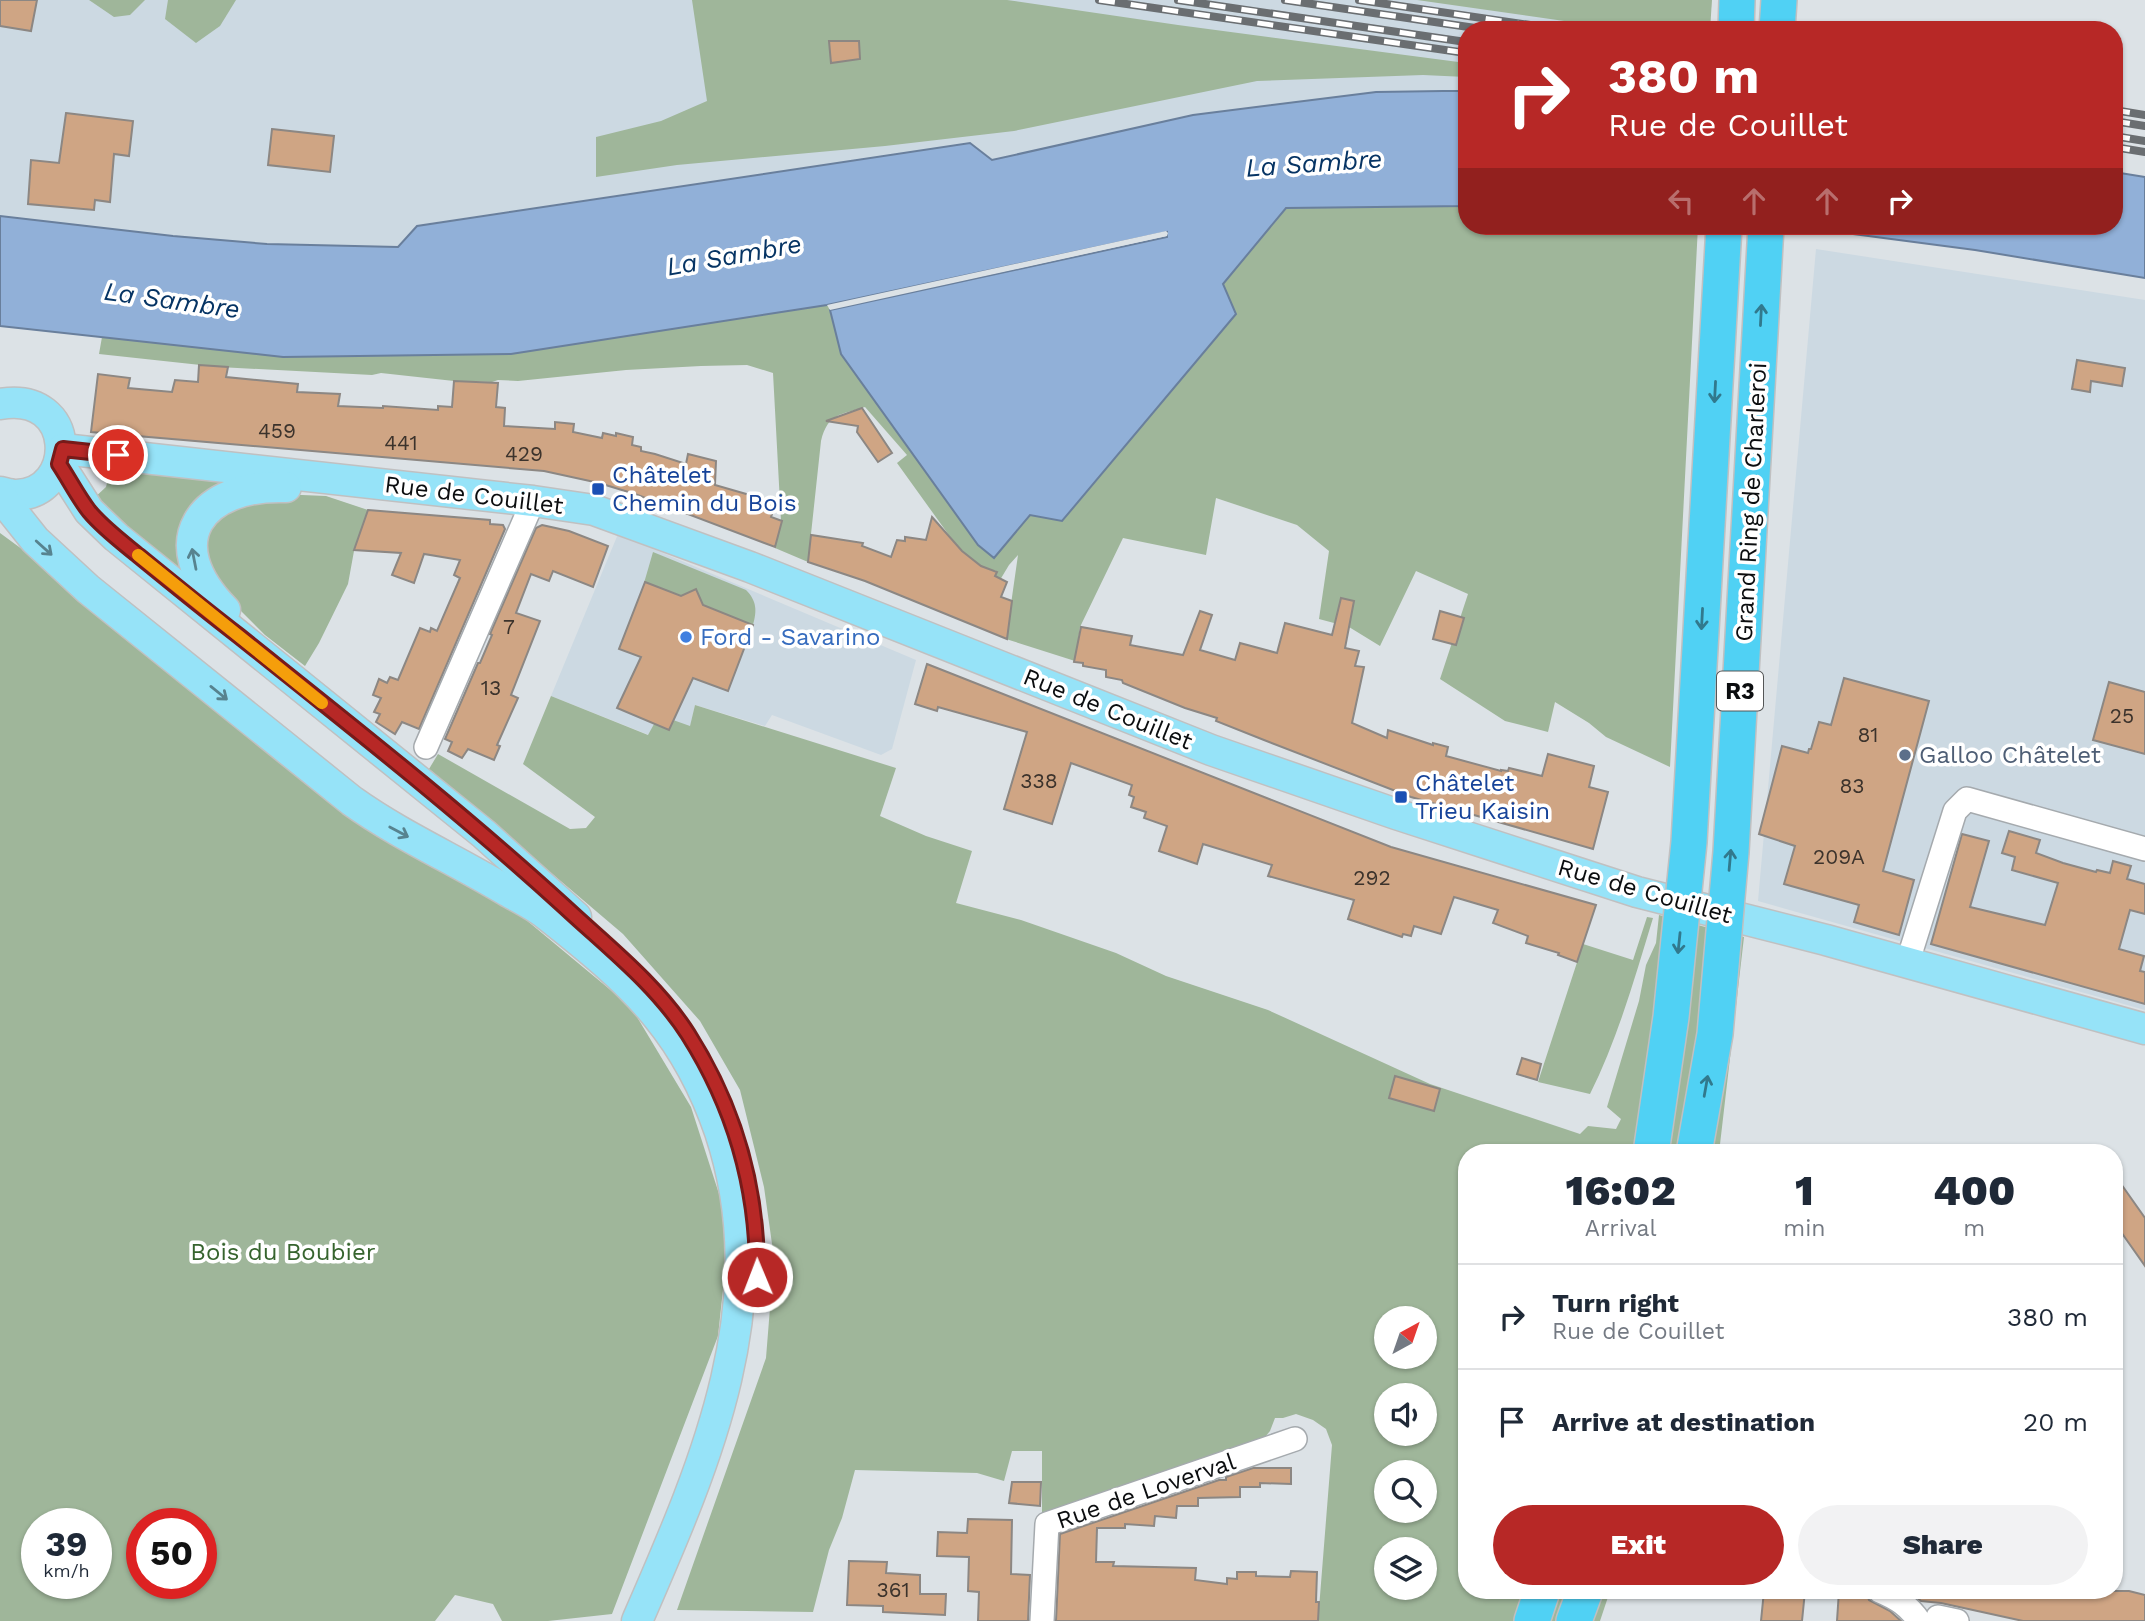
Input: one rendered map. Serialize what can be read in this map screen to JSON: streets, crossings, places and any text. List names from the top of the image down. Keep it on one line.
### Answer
{"streets":{"highway":["Grand Ring de Charleroi","R3"],"main road":["Rue de Couillet"],"street":["Rue de Loverval"]},"water":["La Sambre"],"parks":["Bois du Boubier"],"places":{"transit":["Châtelet Chemin du Bois","Châtelet Trieu Kaisin"],"other":["Ford - Savarino","Galloo Châtelet"]},"house_numbers":["459","441","429","7","13","25","81","338","83","209A","292","361"],"north":"top right","page":{"turn":["380 m","Rue de Couillet"],"eta":["16:02","Arrival","1","min","400","m"],"list":[{"name":"Turn right","note":"Rue de Couillet","value":"380 m"},{"name":"Arrive at destination","value":"20 m"}],"buttons":["Exit","Share"],"speed":"39 km/h","limit":"50"}}
